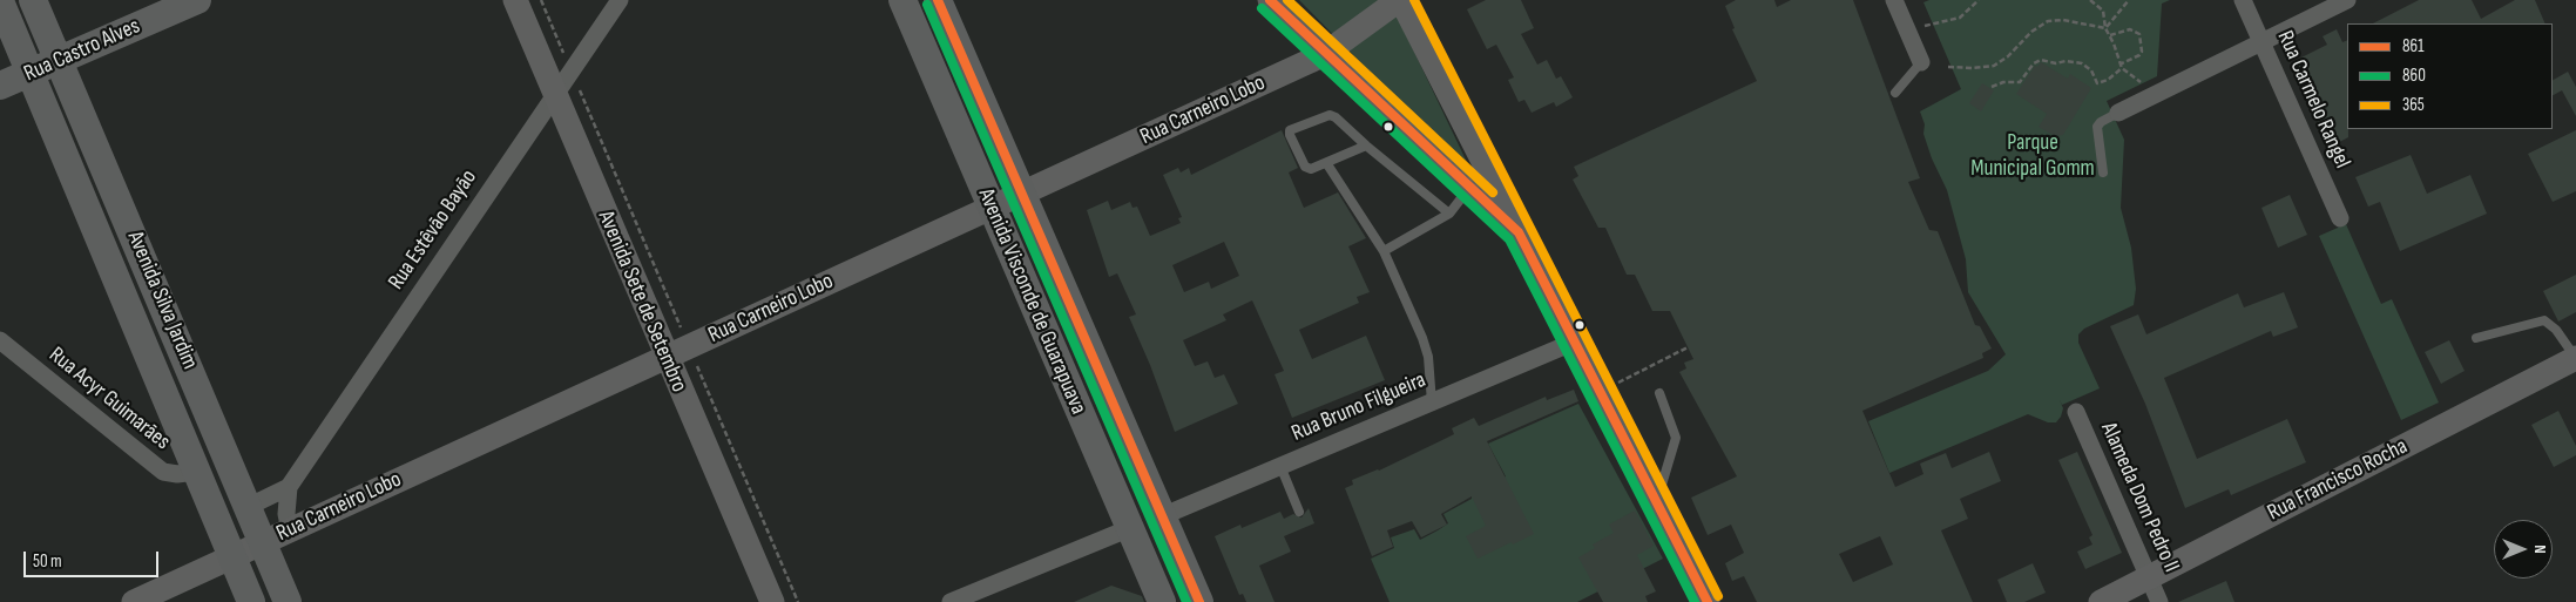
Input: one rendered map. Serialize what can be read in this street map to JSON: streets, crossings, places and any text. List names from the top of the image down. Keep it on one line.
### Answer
{"streets":{"main road":["Rua Castro Alves","Rua Carneiro Lobo","Avenida Silva Jardim","Avenida Sete de Setembro","Avenida Visconde de Guarapuava","Rua Francisco Rocha"],"street":["Rua Carmelo Rangel","Rua Estêvão Bayão","Rua Acyr Guimarães","Rua Bruno Filgueira","Alameda Dom Pedro II"]},"crossings":[["Rua Castro Alves","Avenida Silva Jardim"],["Rua Carneiro Lobo","Avenida Silva Jardim"],["Rua Carneiro Lobo","Avenida Sete de Setembro"],["Rua Carneiro Lobo","Avenida Visconde de Guarapuava"],["Rua Estêvão Bayão","Avenida Silva Jardim"],["Rua Estêvão Bayão","Avenida Sete de Setembro"],["Avenida Silva Jardim","Rua Acyr Guimarães"],["Avenida Visconde de Guarapuava","Rua Bruno Filgueira"],["Rua Francisco Rocha","Alameda Dom Pedro II"]],"parks":["Parque Municipal Gomm"],"lines":["transit line 861","transit line 365","transit line 860"],"legend":["861","860","365"],"scale_bar":"50 m","north":"right"}
